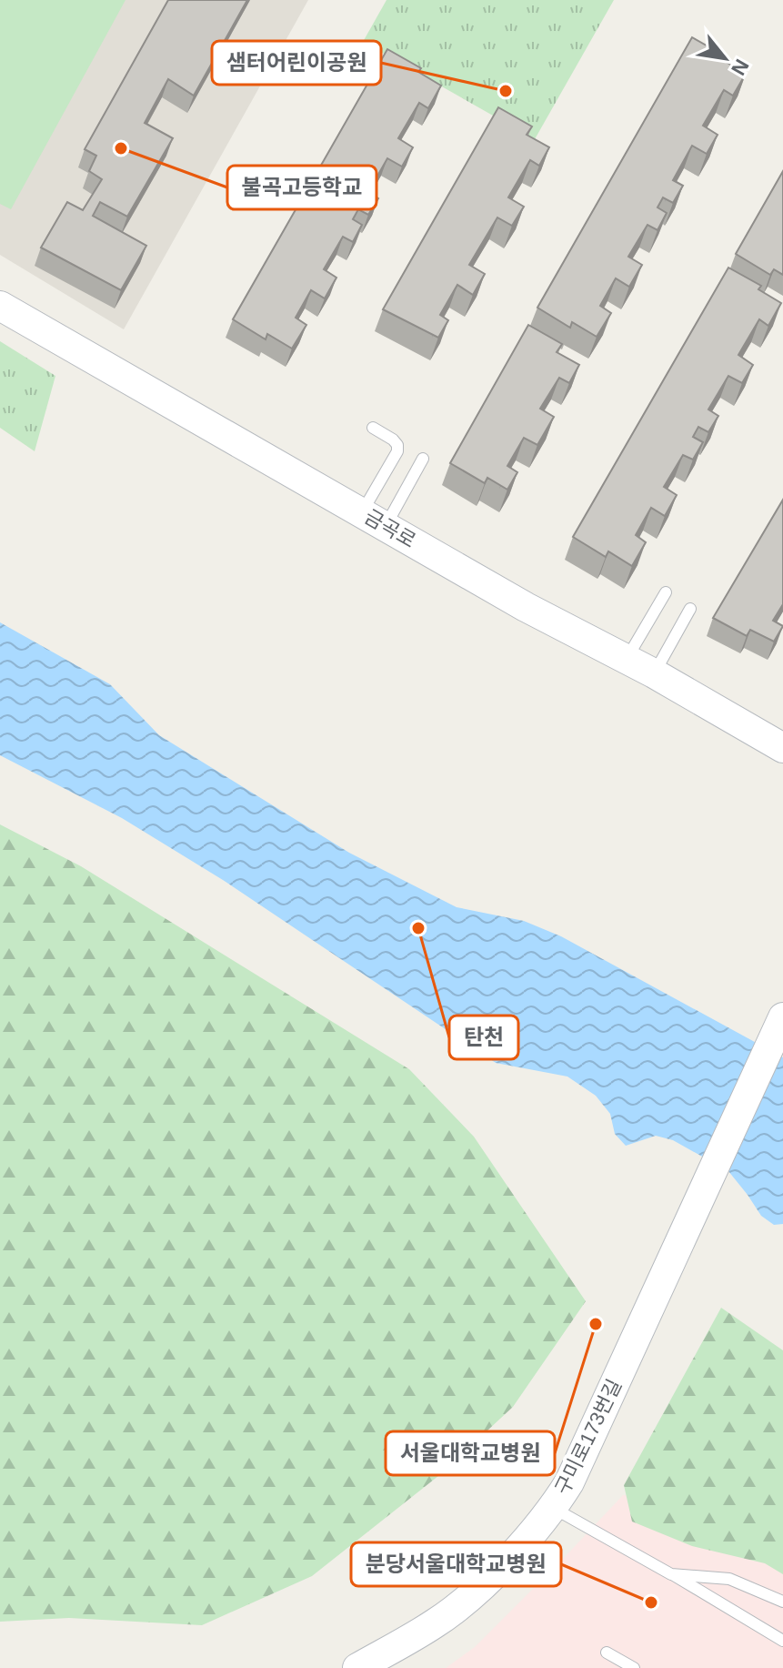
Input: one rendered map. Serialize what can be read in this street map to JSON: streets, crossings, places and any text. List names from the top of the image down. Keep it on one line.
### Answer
{"streets":{"main road":["금곡로","구미로173번길"]},"places":["샘터어린이공원","불곡고등학교","탄천","서울대학교병원","분당서울대학교병원"],"north":"bottom right"}
